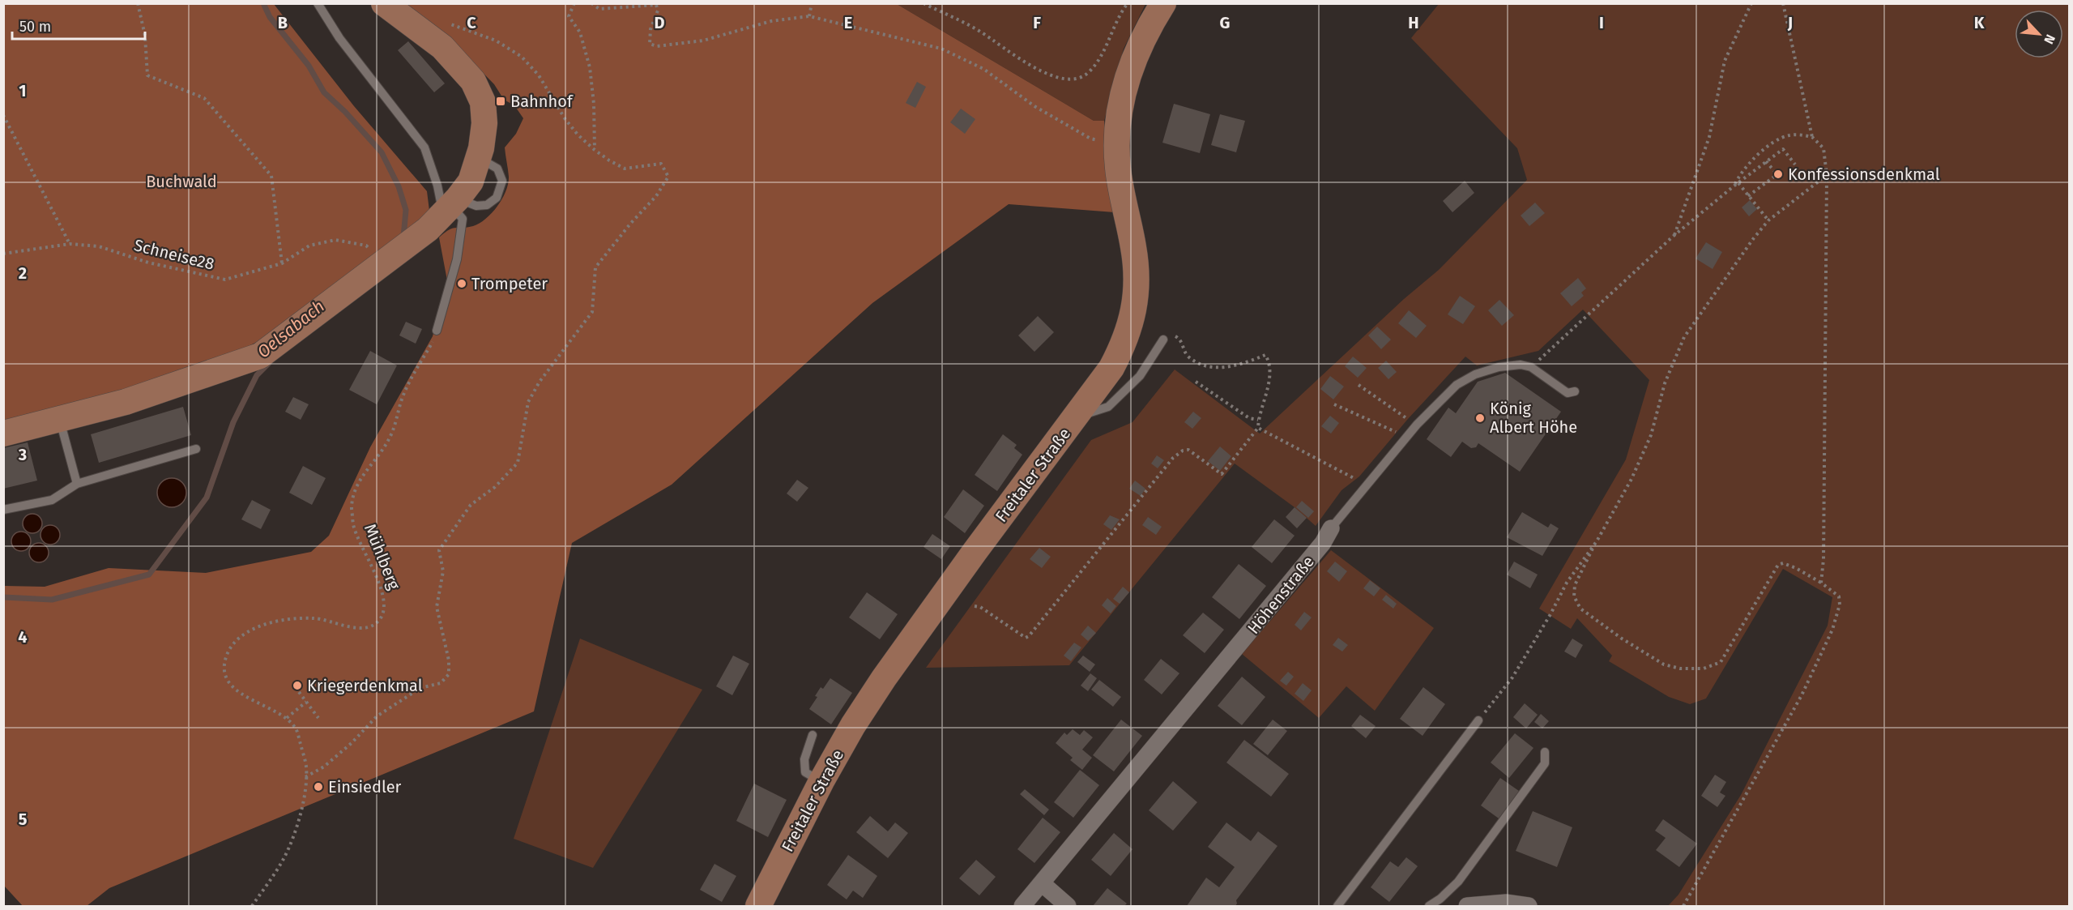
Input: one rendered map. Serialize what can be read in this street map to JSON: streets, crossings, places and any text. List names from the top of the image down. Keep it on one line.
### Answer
{"streets":{"main road":["Freitaler Straße"],"street":["Höhenstraße"],"path":["Schneise28","Mühlberg"]},"water":["Oelsabach"],"parks":["Buchwald"],"places":{"transit":["Bahnhof"],"other":["Konfessionsdenkmal","Trompeter","König Albert Höhe","Kriegerdenkmal","Einsiedler"]},"scale_bar":"50 m","north":"bottom right","grid":{"columns":["B","C","D","E","F","G","H","I","J","K"],"rows":["1","2","3","4","5"]}}
